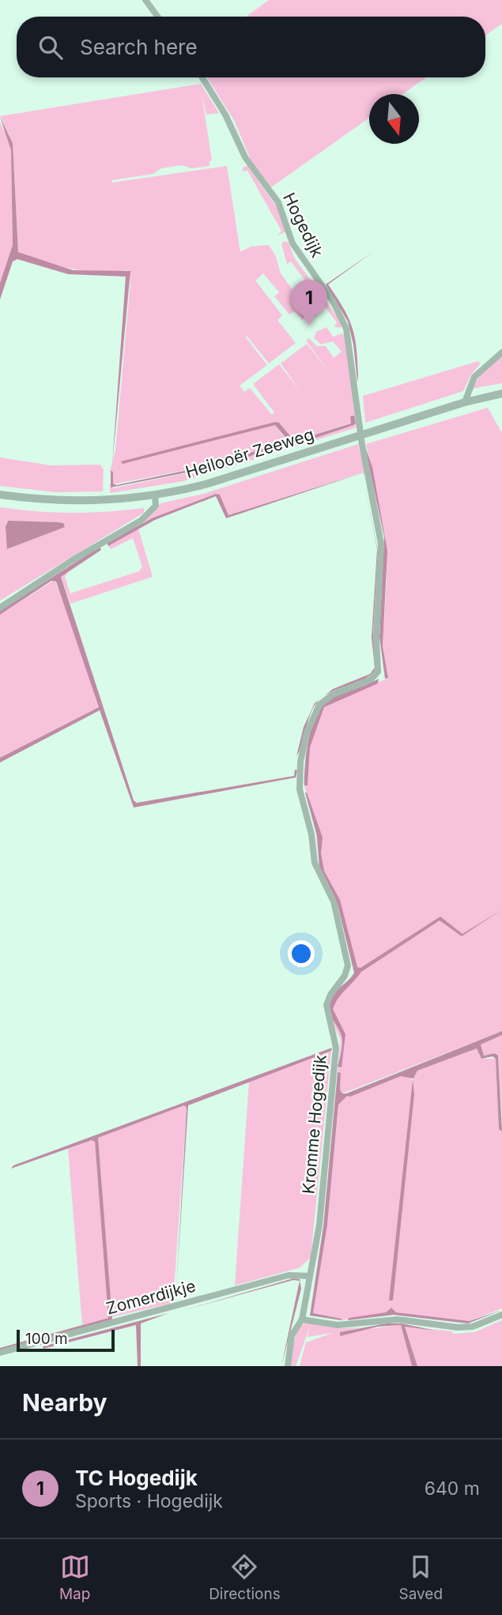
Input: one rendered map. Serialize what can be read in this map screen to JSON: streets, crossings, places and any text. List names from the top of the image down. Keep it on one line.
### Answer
{"streets":{"street":["Hogedijk","Heilooër Zeeweg","Kromme Hogedijk","Zomerdijkje"]},"crossings":[["Hogedijk","Heilooër Zeeweg"],["Hogedijk","Kromme Hogedijk"],["Heilooër Zeeweg","Kromme Hogedijk"],["Kromme Hogedijk","Zomerdijkje"]],"scale_bar":"100 m","north":"bottom","page":{"search":"Search here","pins":"1","scale":"100 m","heading":"Nearby","list":[{"mark":"1","name":"TC Hogedijk","note":"Sports · Hogedijk","value":"640 m"}],"nav":["Map","Directions","Saved"]}}
